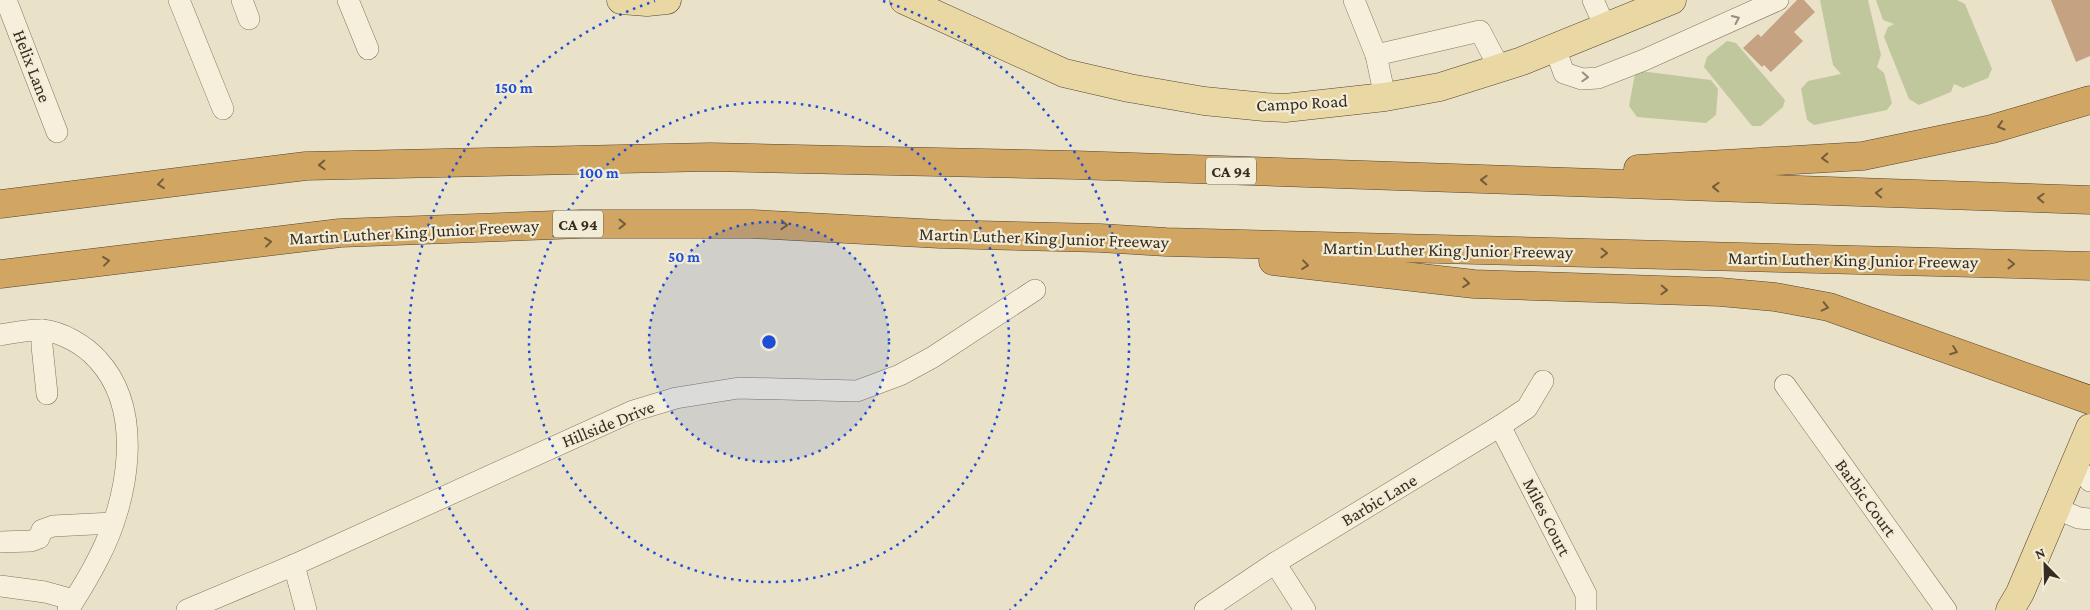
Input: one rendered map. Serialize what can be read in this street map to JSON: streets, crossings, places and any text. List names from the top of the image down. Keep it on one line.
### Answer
{"streets":{"highway":["CA 94","Martin Luther King Junior Freeway"],"main road":["Campo Road"],"street":["Helix Lane","Hillside Drive","Barbic Court","Barbic Lane","Miles Court"]},"crossings":[["Barbic Lane","Miles Court"]],"north":"top left","rings":["150 m","100 m","50 m"]}
